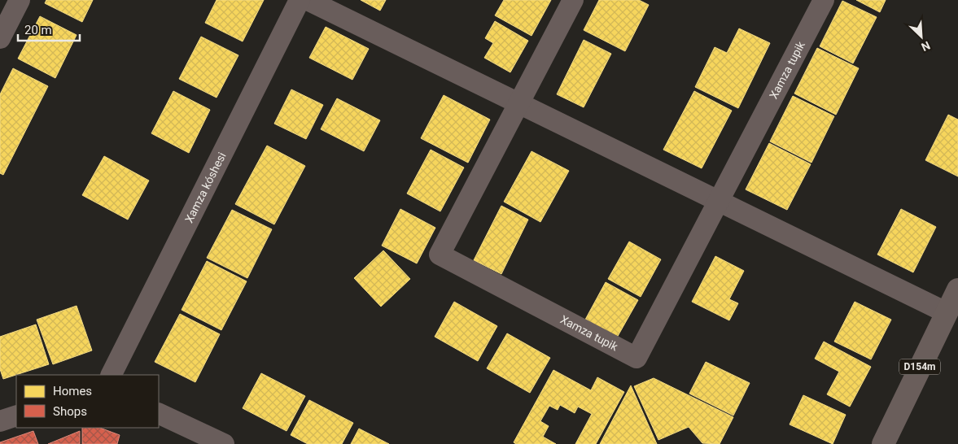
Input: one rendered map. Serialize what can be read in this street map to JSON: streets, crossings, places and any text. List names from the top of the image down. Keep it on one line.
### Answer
{"streets":{"main road":["D154m"],"street":["Xamza tupik","Xamza kóshesi"]},"legend":["Homes","Shops"],"scale_bar":"20 m","north":"bottom right"}
